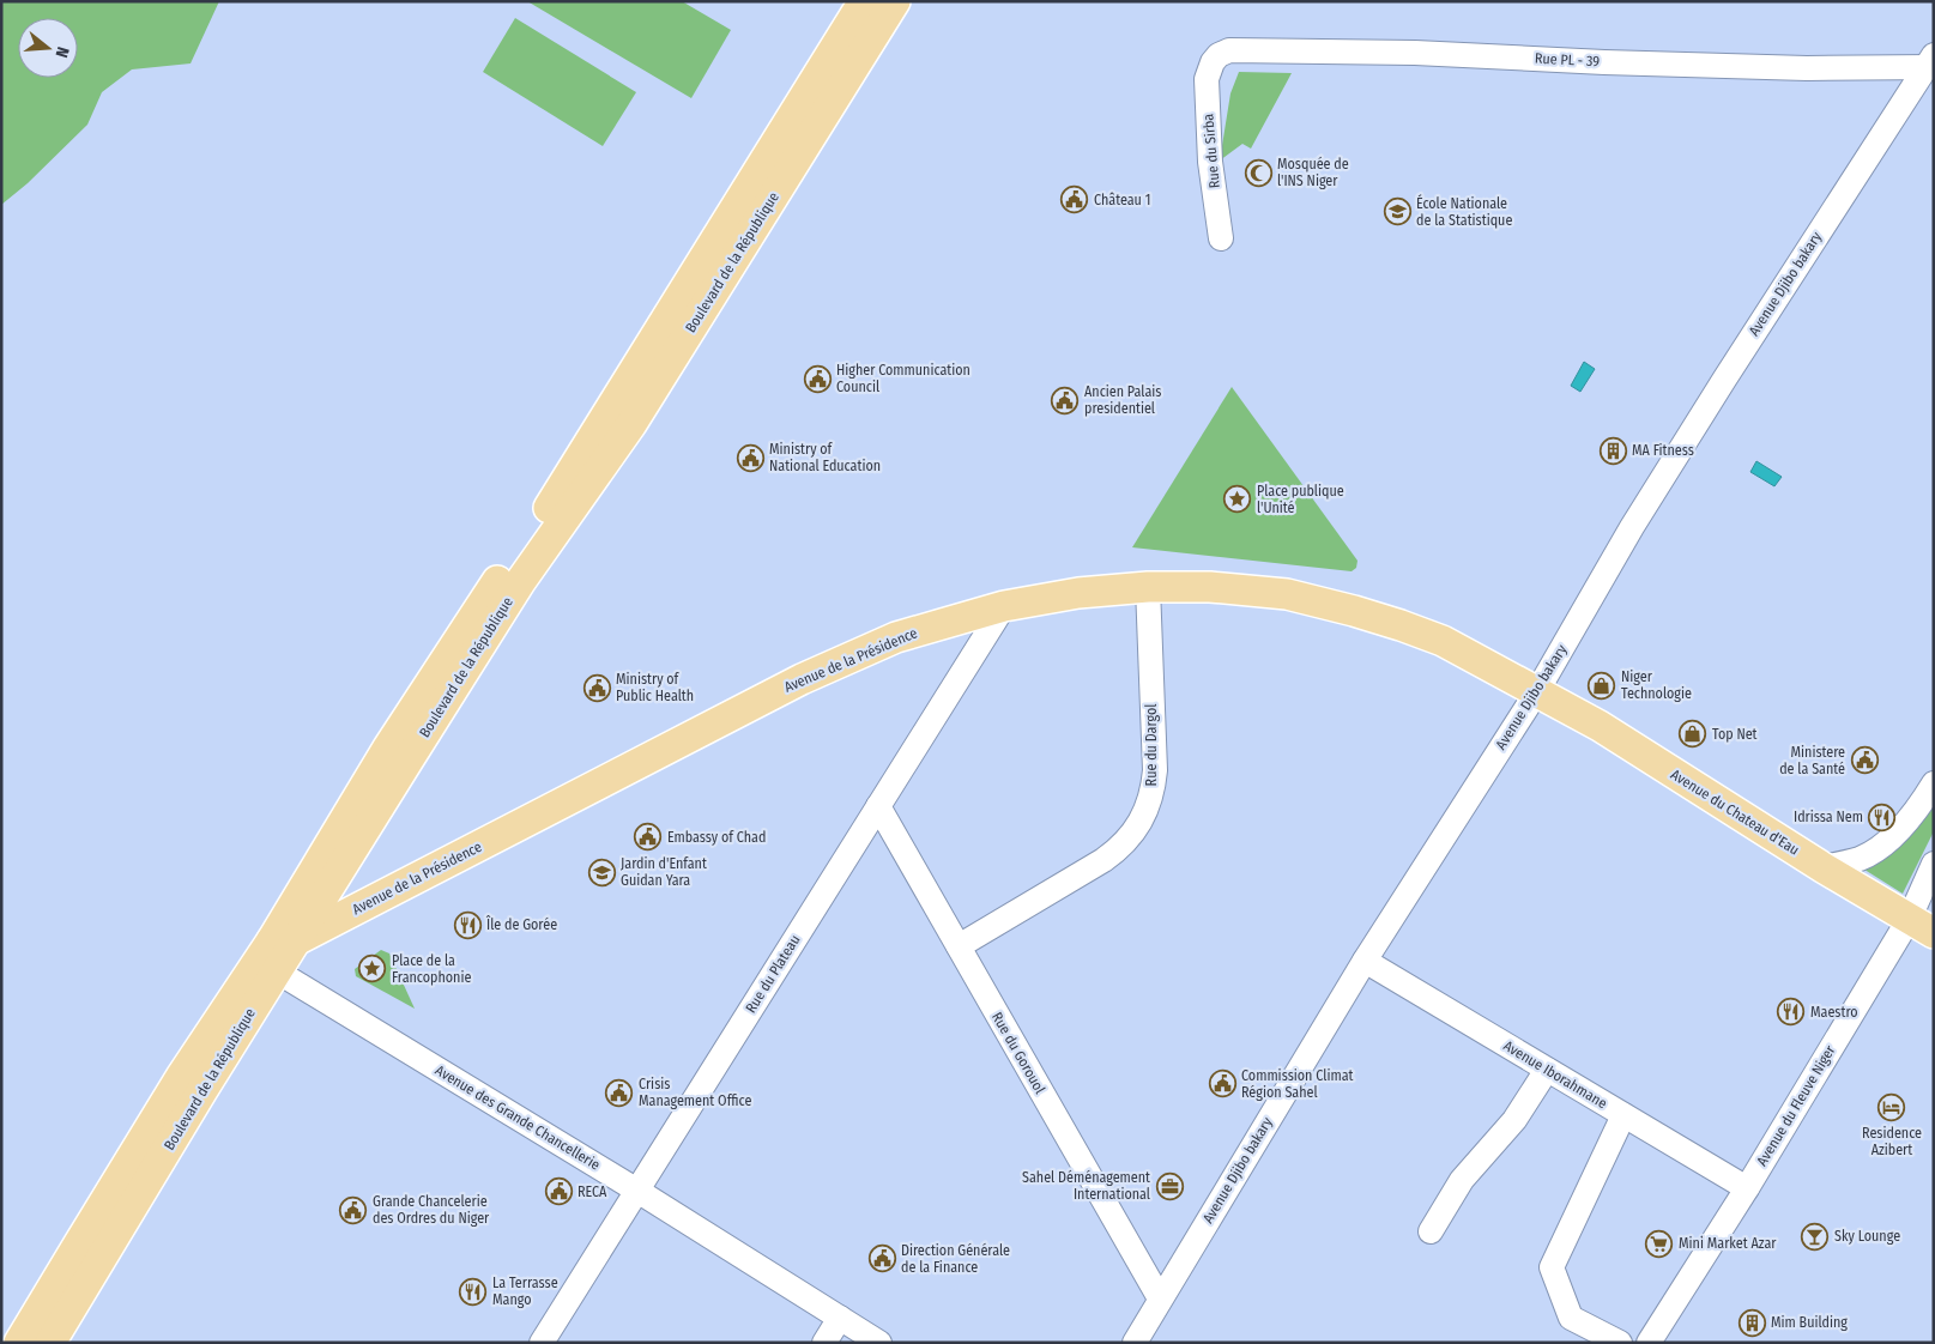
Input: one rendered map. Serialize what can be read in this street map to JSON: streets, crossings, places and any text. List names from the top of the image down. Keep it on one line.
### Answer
{"streets":{"main road":["Boulevard de la République","Avenue de la Présidence","Avenue du Chateau d'Eau"],"street":["Rue PL - 39","Rue du Sirba","Avenue Djibo bakary","Rue du Dargol","Rue du Plateau","Rue du Gorouol","Avenue Iborahmane","Avenue du Fleuve Niger","Avenue des Grande Chancellerie"]},"crossings":[["Rue PL - 39","Rue du Sirba"],["Rue PL - 39","Avenue Djibo bakary"],["Boulevard de la République","Avenue de la Présidence"],["Boulevard de la République","Avenue des Grande Chancellerie"],["Avenue Djibo bakary","Avenue de la Présidence"],["Avenue Djibo bakary","Avenue du Chateau d'Eau"],["Avenue Djibo bakary","Rue du Gorouol"],["Avenue Djibo bakary","Avenue Iborahmane"],["Avenue de la Présidence","Rue du Dargol"],["Avenue de la Présidence","Avenue du Chateau d'Eau"],["Avenue de la Présidence","Rue du Plateau"],["Avenue de la Présidence","Avenue des Grande Chancellerie"],["Rue du Dargol","Rue du Gorouol"],["Avenue du Chateau d'Eau","Avenue du Fleuve Niger"],["Rue du Plateau","Rue du Gorouol"],["Rue du Plateau","Avenue des Grande Chancellerie"],["Avenue Iborahmane","Avenue du Fleuve Niger"]],"places":{"mosque":["Mosquée de l'INS Niger"],"public building":["Château 1","Higher Communication Council","Ancien Palais presidentiel","Ministry of National Education","Ministry of Public Health","Ministere de la Santé","Embassy of Chad","Commission Climat Région Sahel","Crisis Management Office","RECA","Grande Chancelerie des Ordres du Niger","Direction Générale de la Finance"],"school or university":["École Nationale de la Statistique","Jardin d'Enfant Guidan Yara"],"building":["MA Fitness","Mim Building"],"place":["Place publique l'Unité","Place de la Francophonie"],"shop":["Niger Technologie","Top Net"],"restaurant":["Idrissa Nem","Île de Gorée","Maestro","La Terrasse Mango"],"hotel":["Residence Azibert"],"office":["Sahel Déménagement International"],"bar":["Sky Lounge"],"supermarket":["Mini Market Azar"]},"north":"right"}
